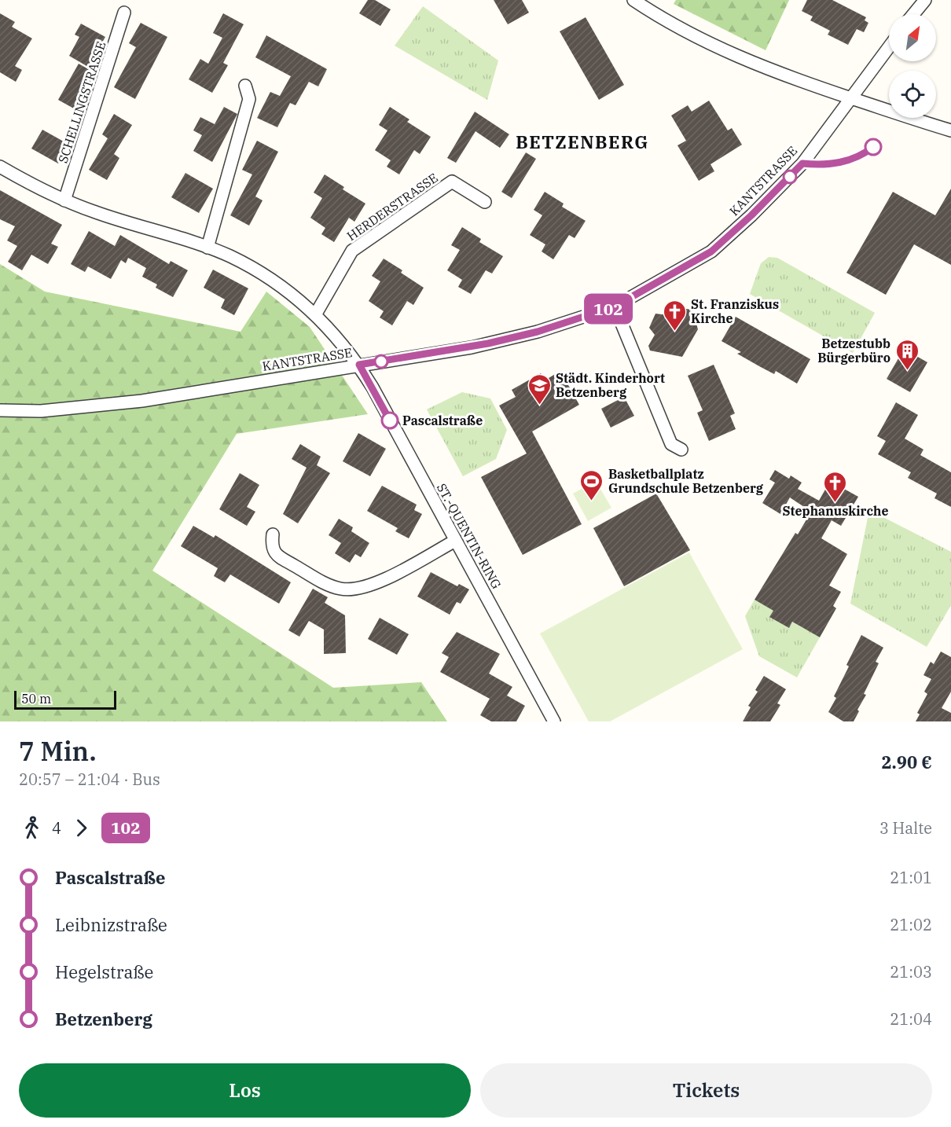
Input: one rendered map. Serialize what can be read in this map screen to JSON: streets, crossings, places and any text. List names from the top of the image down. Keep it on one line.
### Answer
{"streets":{"street":["SCHELLINGSTRASSE","KANTSTRASSE","HERDERSTRASSE","ST.-QUENTIN-RING"]},"crossings":[["SCHELLINGSTRASSE","ST.-QUENTIN-RING"],["KANTSTRASSE","ST.-QUENTIN-RING"],["HERDERSTRASSE","ST.-QUENTIN-RING"]],"districts":["BETZENBERG"],"places":{"church":["St. Franziskus Kirche","Stephanuskirche"],"building":["Betzestubb Bürgerbüro"],"school or university":["Städt. Kinderhort Betzenberg"],"other":["Pascalstraße"],"sports":["Basketballplatz Grundschule Betzenberg"]},"lines":["bus line 102"],"scale_bar":"50 m","north":"top right","page":{"on_map":"102","scale":"50 m","heading":["7 Min.","20:57 – 21:04 · Bus","2.90 €"],"legs":["4","102","3 Halte"],"list":[{"name":"Pascalstraße","value":"21:01"},{"name":"Leibnizstraße","value":"21:02"},{"name":"Hegelstraße","value":"21:03"},{"name":"Betzenberg","value":"21:04"}],"buttons":["Los","Tickets"]}}
